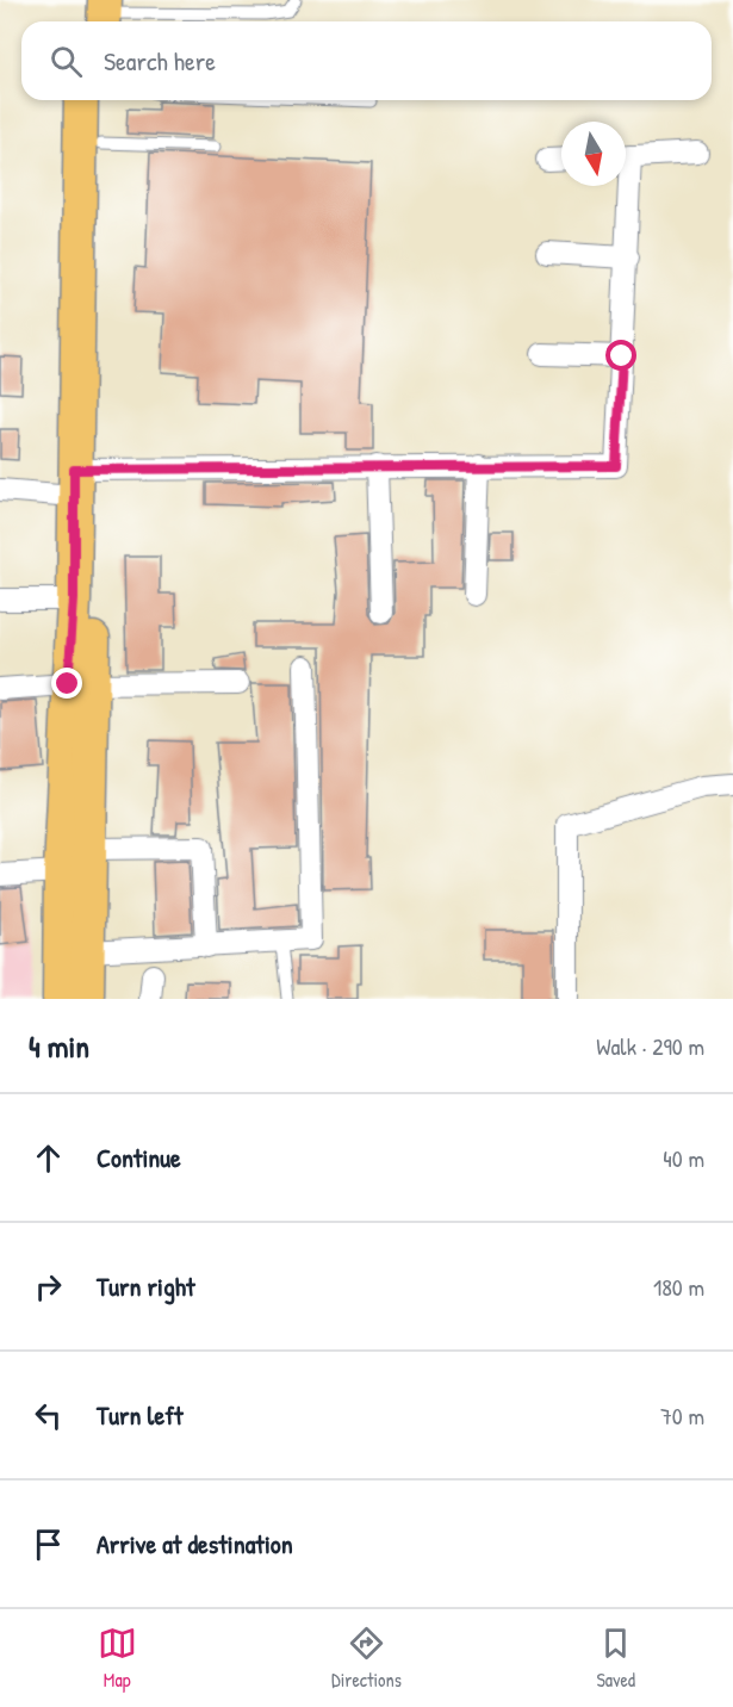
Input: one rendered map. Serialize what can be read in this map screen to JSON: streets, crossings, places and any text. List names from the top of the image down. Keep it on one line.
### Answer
{"north":"bottom","page":{"search":"Search here","heading":["4 min","Walk · 290 m"],"list":[["Continue","40 m"],["Turn right","180 m"],["Turn left","70 m"],"Arrive at destination"],"nav":["Map","Directions","Saved"]}}
